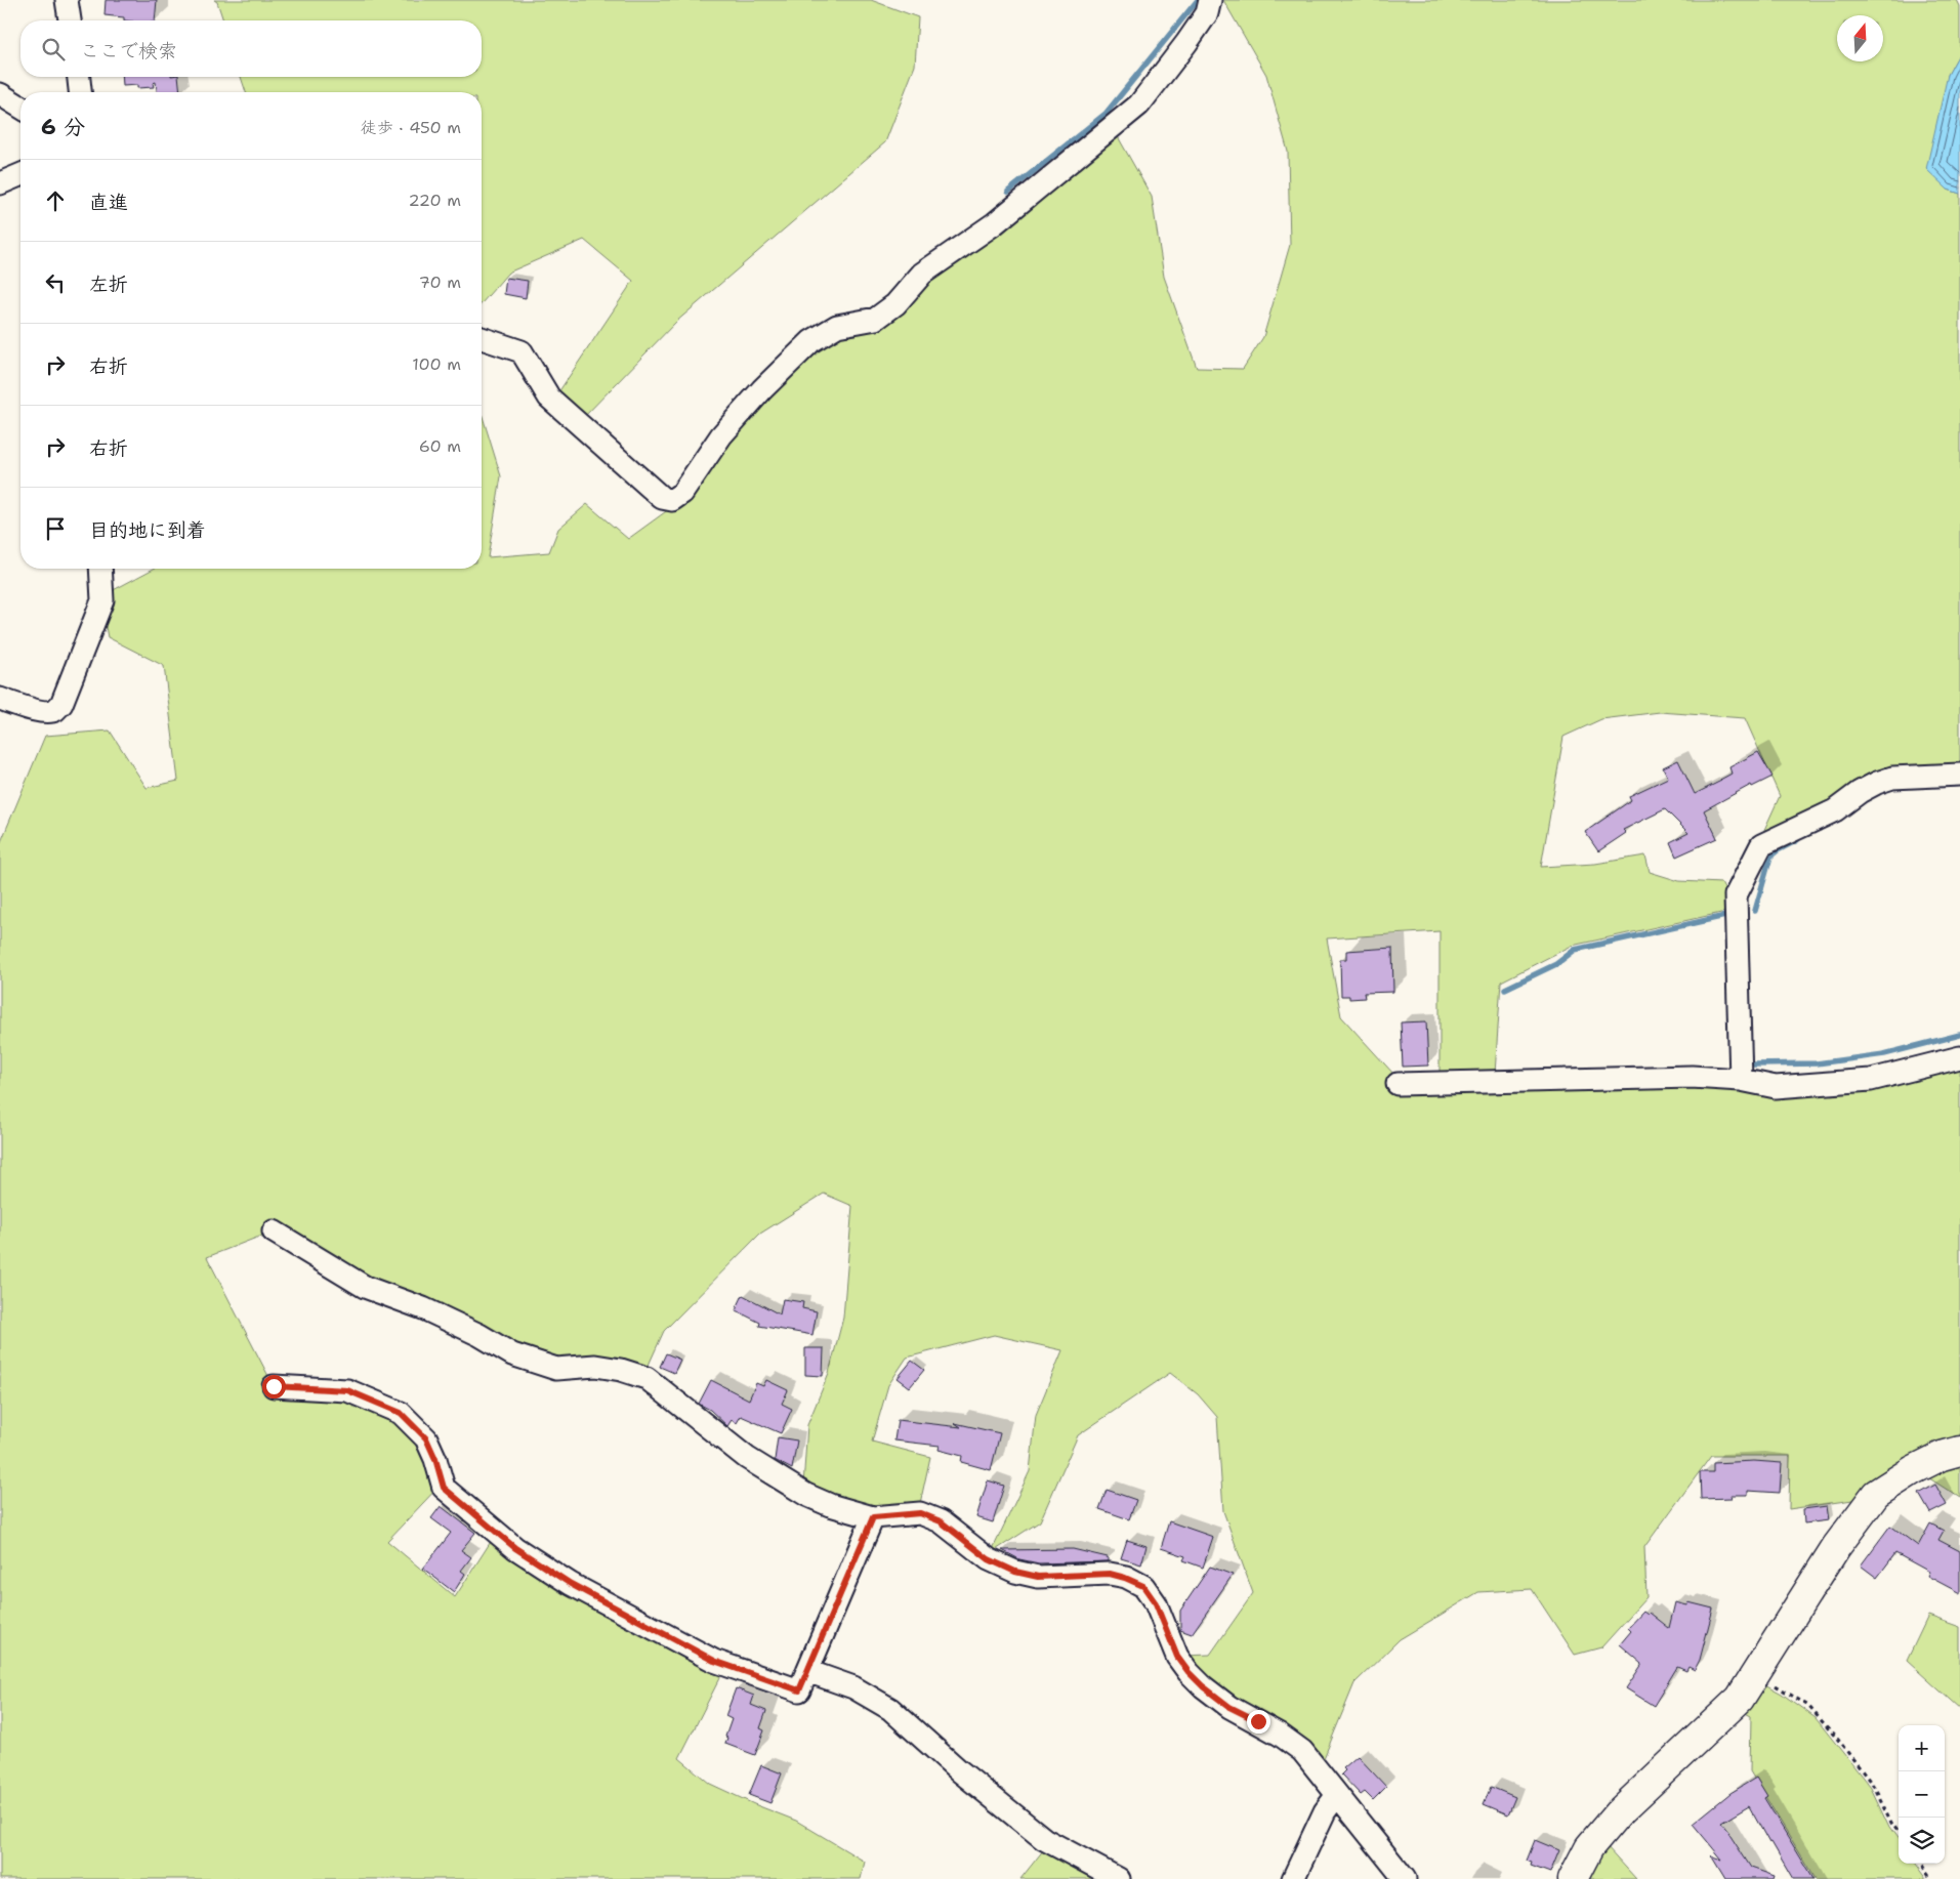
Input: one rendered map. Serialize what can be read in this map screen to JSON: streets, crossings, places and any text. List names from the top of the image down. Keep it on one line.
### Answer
{"north":"top","page":{"search":"ここで検索","heading":["6 分","徒歩 · 450 m"],"list":[["直進","220 m"],["左折","70 m"],["右折","100 m"],["右折","60 m"],"目的地に到着"],"map_buttons":["+","−"]}}
